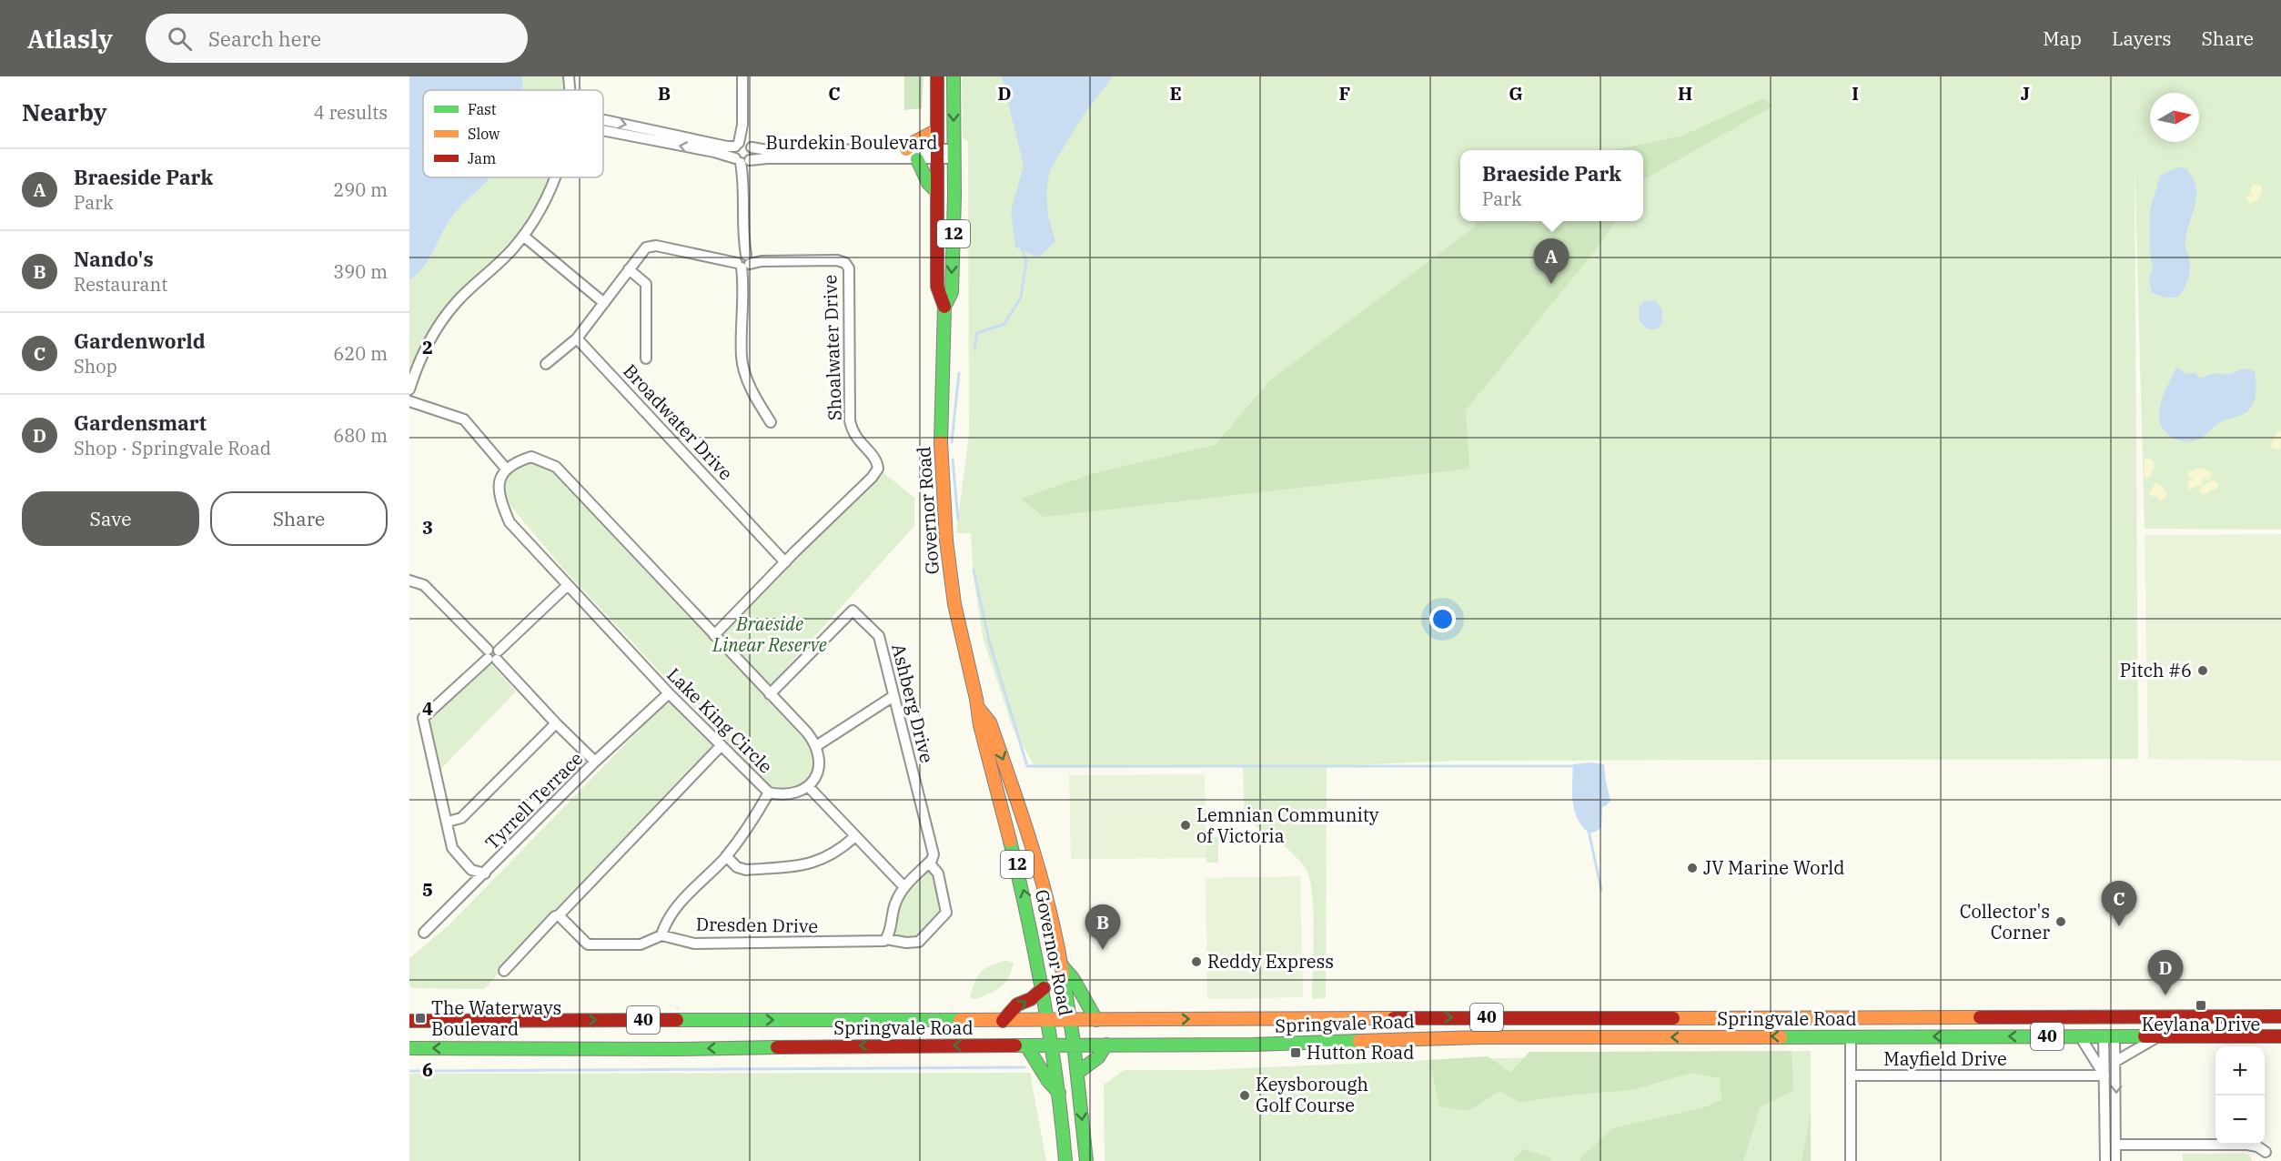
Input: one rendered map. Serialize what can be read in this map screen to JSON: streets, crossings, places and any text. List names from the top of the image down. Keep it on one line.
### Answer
{"streets":{"main road":["12","Governor Road","40","Springvale Road"],"street":["Burdekin Boulevard","Shoalwater Drive","Broadwater Drive","Ashberg Drive","Lake King Circle","Tyrrell Terrace","Dresden Drive","Mayfield Drive"]},"crossings":[["Burdekin Boulevard","Governor Road"],["12","Governor Road"],["12","Springvale Road"],["Shoalwater Drive","Broadwater Drive"],["Governor Road","Springvale Road"],["Ashberg Drive","Dresden Drive"],["Lake King Circle","Tyrrell Terrace"]],"parks":["Braeside Linear Reserve"],"places":{"other":["Pitch #6","Lemnian Community of Victoria","JV Marine World","Collector's Corner","Reddy Express","Keysborough Golf Course"],"transit":["Keylana Drive","The Waterways Boulevard","Hutton Road"]},"legend":["Fast","Slow","Jam"],"north":"right","page":{"header":"Atlasly","search":"Search here","nav":["Map","Layers","Share"],"heading":["Nearby","4 results"],"list":[{"mark":"A","name":"Braeside Park","note":"Park","value":"290 m"},{"mark":"B","name":"Nando's","note":"Restaurant","value":"390 m"},{"mark":"C","name":"Gardenworld","note":"Shop","value":"620 m"},{"mark":"D","name":"Gardensmart","note":"Shop · Springvale Road","value":"680 m"}],"popup":["Braeside Park","Park"],"pins":["A","C","B","D"],"buttons":["Save","Share"],"map_buttons":["+","−"]},"grid":{"columns":["B","C","D","E","F","G","H","I","J"],"rows":["2","3","4","5","6"]}}
